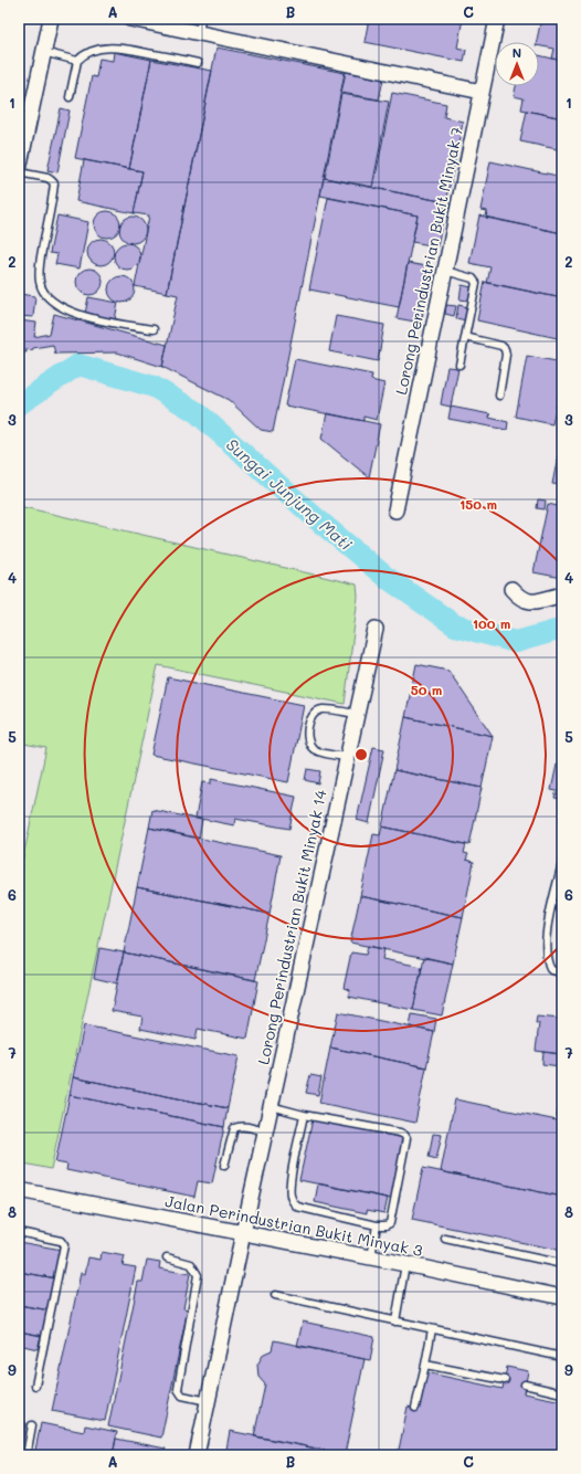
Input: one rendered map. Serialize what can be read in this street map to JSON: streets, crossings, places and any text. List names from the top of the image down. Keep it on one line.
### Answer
{"streets":{"street":["Lorong Perindustrian Bukit Minyak 7","Lorong Perindustrian Bukit Minyak 14","Jalan Perindustrian Bukit Minyak 3"]},"crossings":[["Lorong Perindustrian Bukit Minyak 14","Jalan Perindustrian Bukit Minyak 3"]],"water":["Sungai Junjung Mati"],"north":"top","grid":{"columns":["A","B","C"],"rows":["1","2","3","4","5","6","7","8","9"]},"rings":["150 m","100 m","50 m"]}
